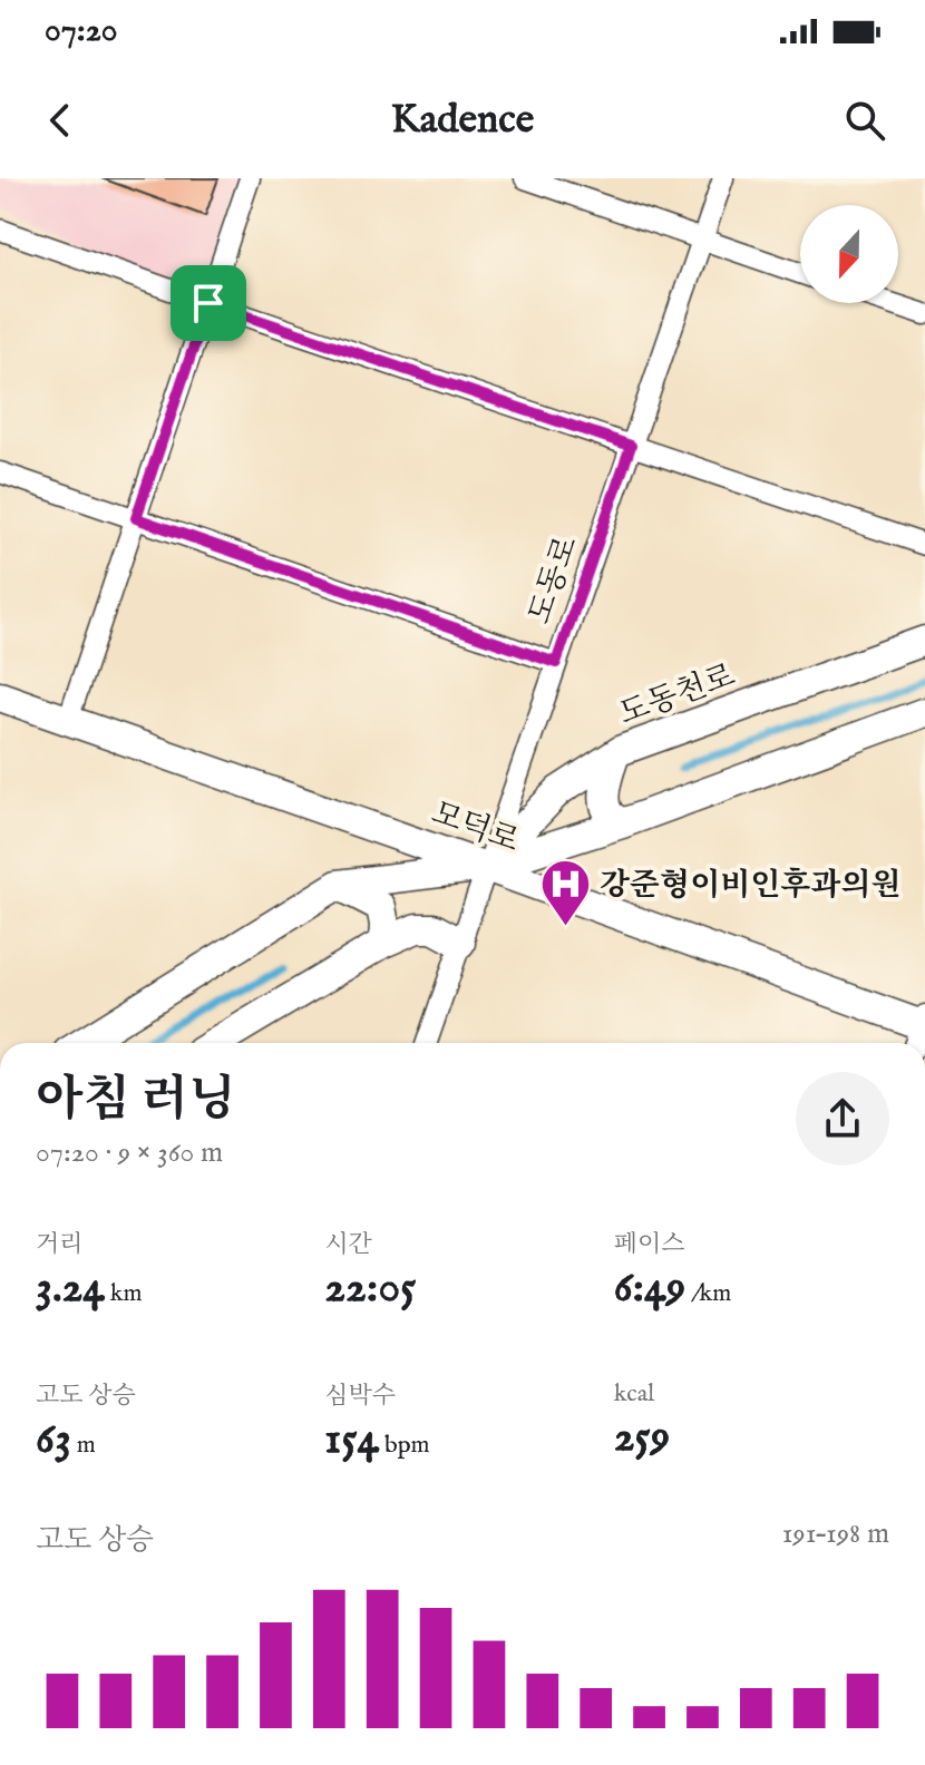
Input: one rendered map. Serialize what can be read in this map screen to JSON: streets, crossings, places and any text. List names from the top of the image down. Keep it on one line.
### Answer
{"streets":{"street":["도동로","도동천로","모덕로"]},"crossings":[["도동로","도동천로"],["도동로","모덕로"],["도동천로","모덕로"]],"places":{"hospital":["강준형이비인후과의원"]},"north":"bottom","page":{"status":"07:20","header":"Kadence","heading":["아침 러닝","07:20 · 9 × 360 m"],"stats":[["거리","3.24 km"],["시간","22:05"],["페이스","6:49 /km"],["고도 상승","63 m"],["심박수","154 bpm"],["kcal","259"]],"chart":["고도 상승","191–198 m"]}}
